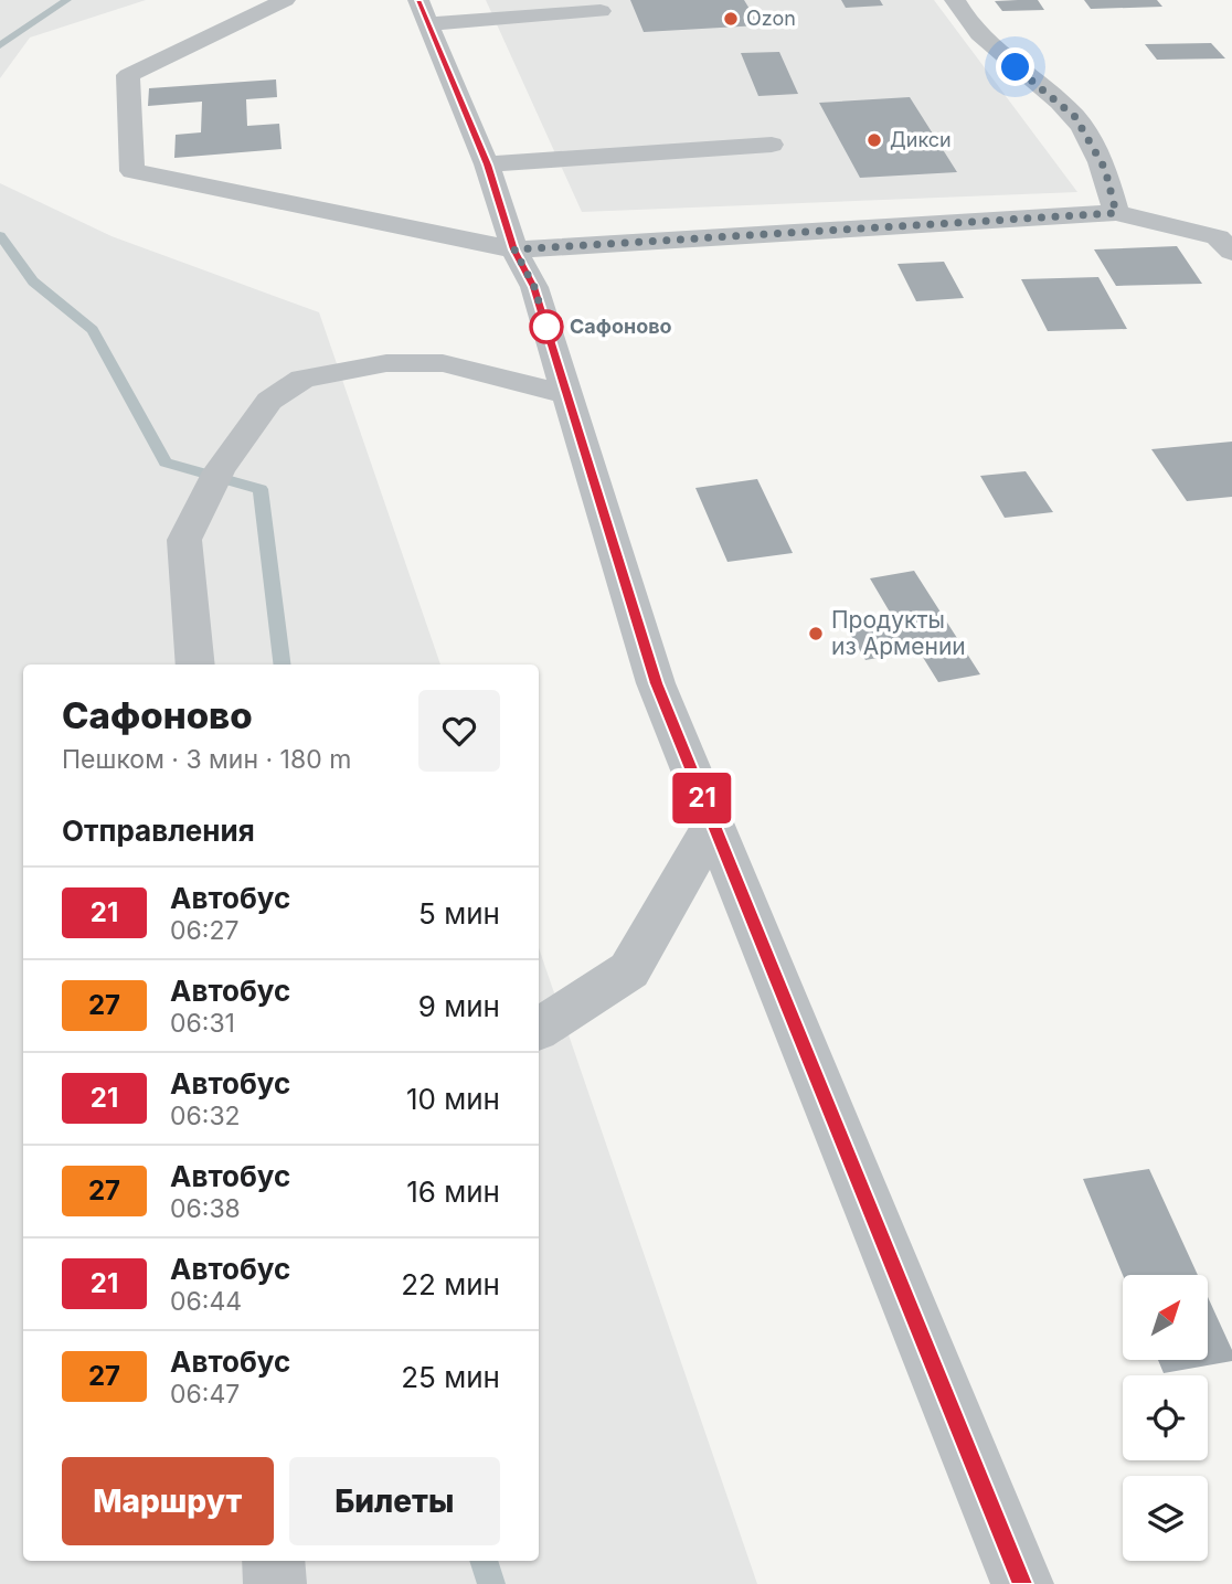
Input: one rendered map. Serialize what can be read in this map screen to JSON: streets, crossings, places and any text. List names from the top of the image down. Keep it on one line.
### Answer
{"places":["Ozon","Дикси","Сафоново","Продукты из Армении"],"lines":["bus line 21"],"north":"top right","page":{"on_map":"21","heading":[["Сафоново","Пешком · 3 мин · 180 m"],"Отправления"],"list":[{"mark":"21","name":"Автобус","note":"06:27","value":"5 мин"},{"mark":"27","name":"Автобус","note":"06:31","value":"9 мин"},{"mark":"21","name":"Автобус","note":"06:32","value":"10 мин"},{"mark":"27","name":"Автобус","note":"06:38","value":"16 мин"},{"mark":"21","name":"Автобус","note":"06:44","value":"22 мин"},{"mark":"27","name":"Автобус","note":"06:47","value":"25 мин"}],"buttons":["Маршрут","Билеты"]}}
